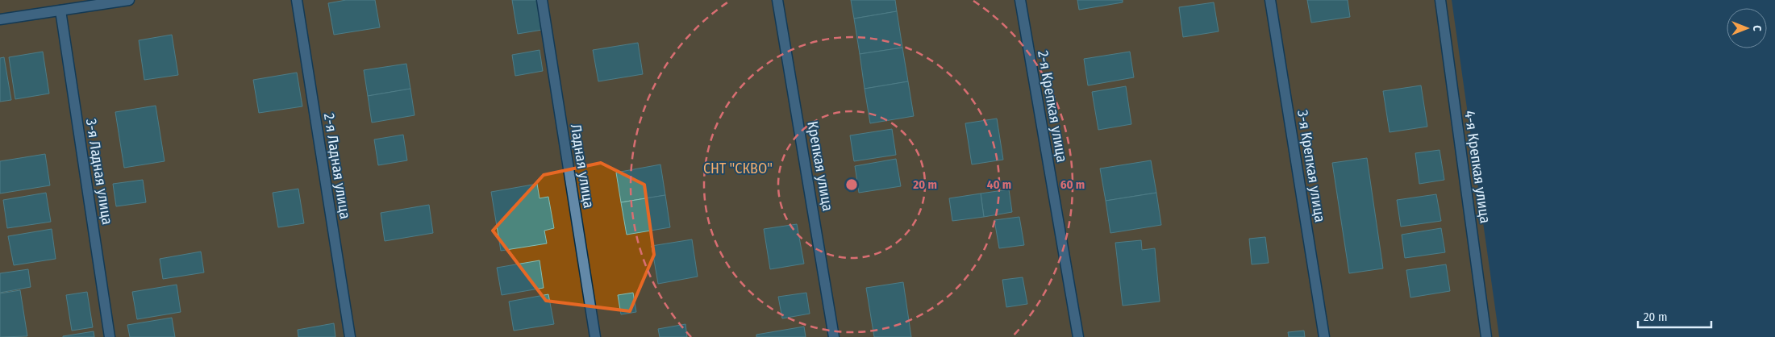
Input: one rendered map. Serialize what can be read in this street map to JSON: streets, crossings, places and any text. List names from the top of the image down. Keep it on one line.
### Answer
{"streets":{"lane":["2-я Крепкая улица","2-я Ладная улица","Ладная улица","Крепкая улица","3-я Крепкая улица","4-я Крепкая улица","3-я Ладная улица"]},"parks":["СНТ \"СКВО\""],"scale_bar":"20 m","north":"right","rings":["20 m","40 m","60 m"]}
